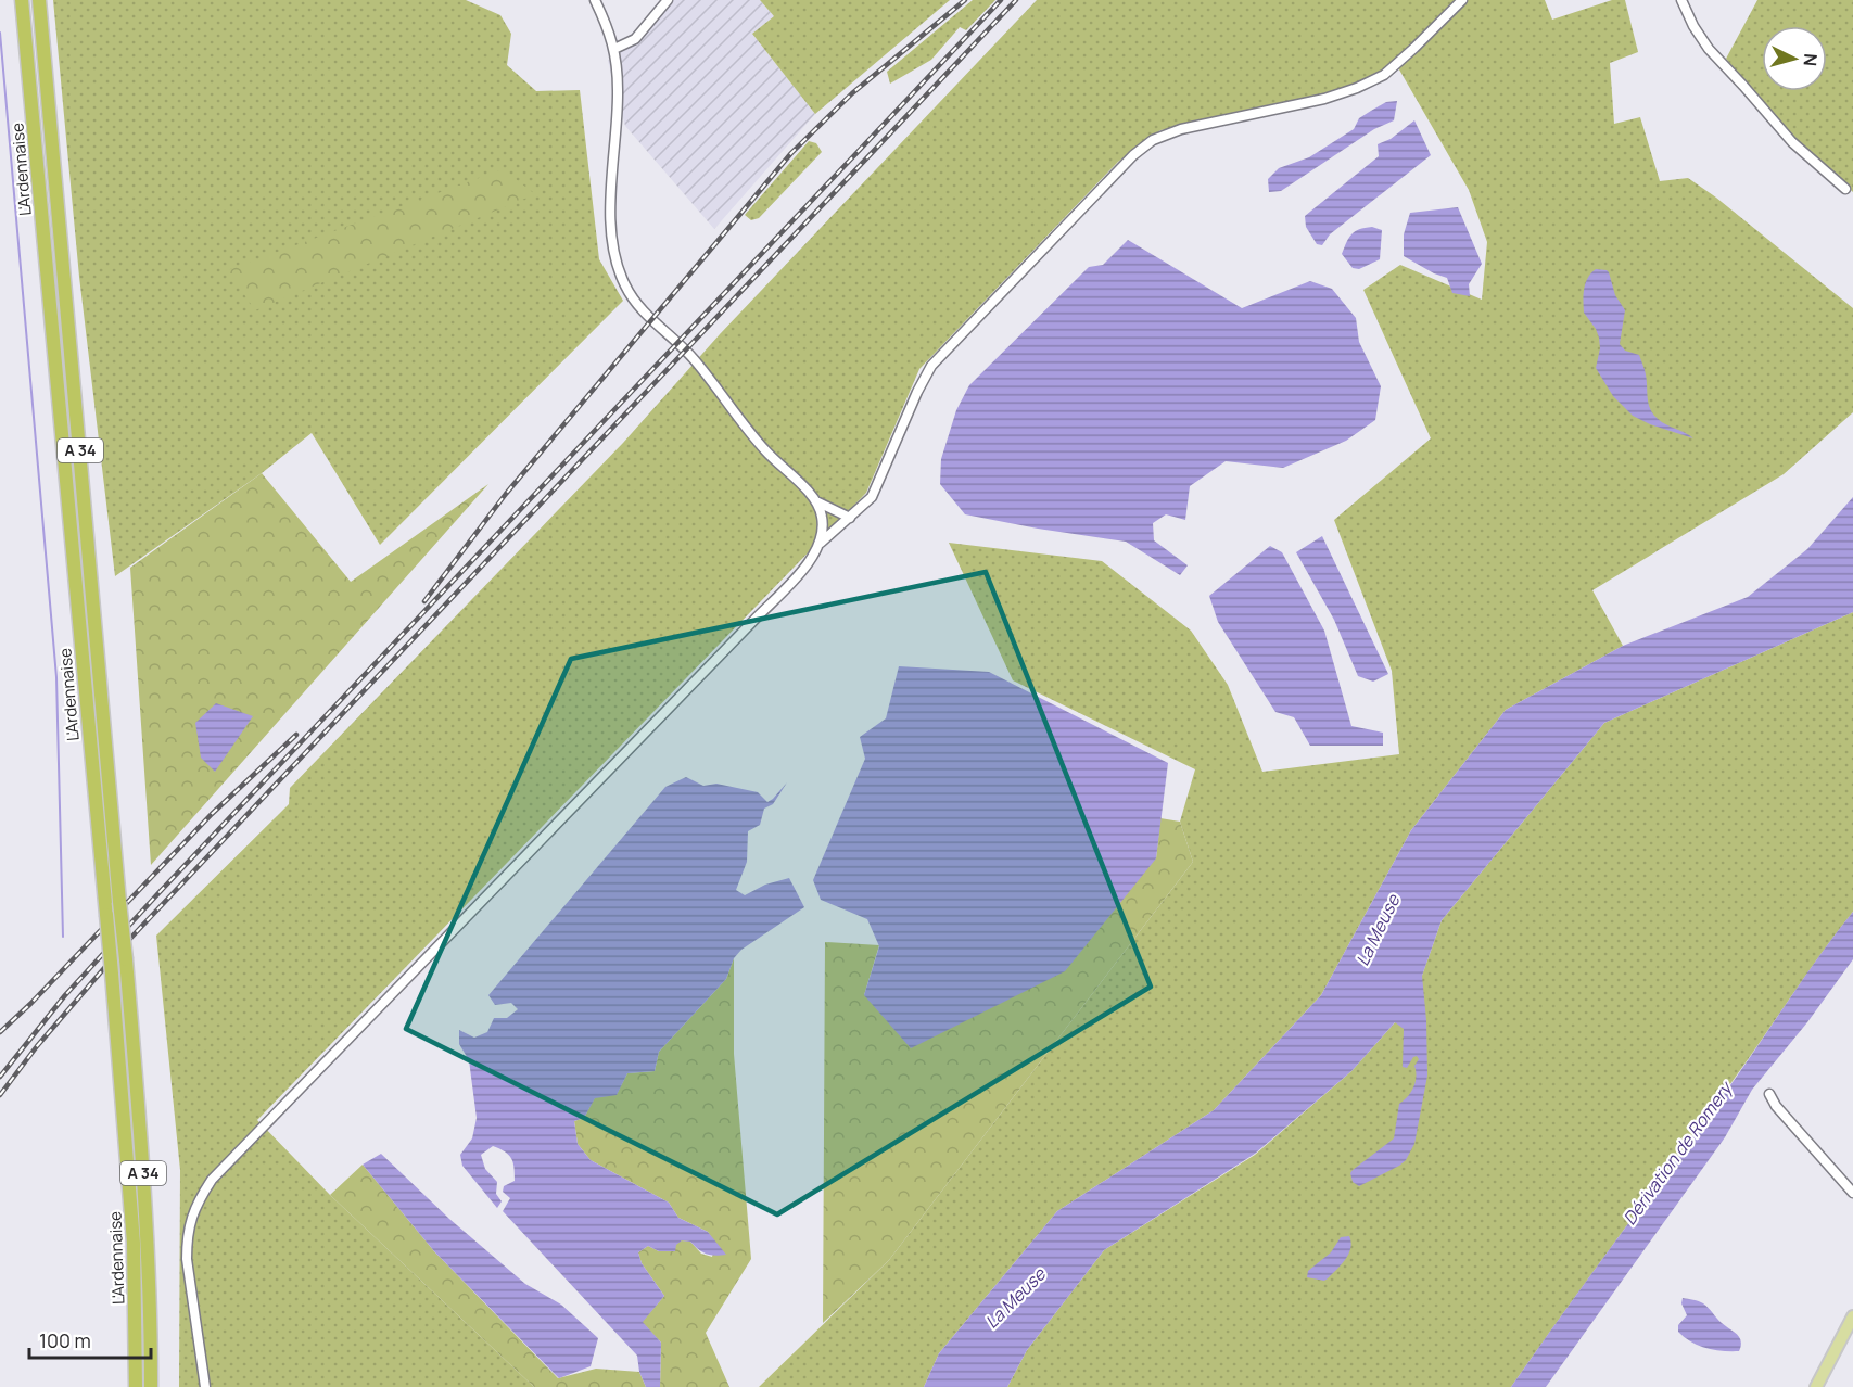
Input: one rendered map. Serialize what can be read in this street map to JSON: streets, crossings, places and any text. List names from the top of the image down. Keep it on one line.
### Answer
{"streets":{"highway":["L'Ardennaise","A 34"]},"water":["La Meuse","Dérivation de Romery"],"scale_bar":"100 m","north":"right"}
